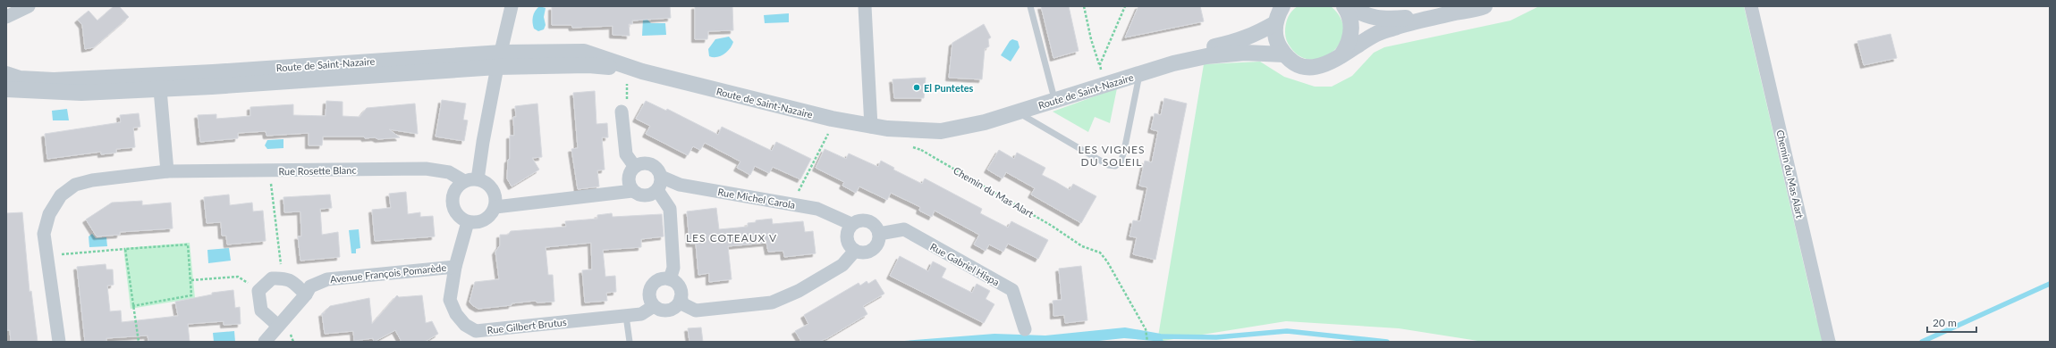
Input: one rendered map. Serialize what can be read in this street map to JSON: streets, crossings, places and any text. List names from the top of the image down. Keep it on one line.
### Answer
{"streets":{"street":["Route de Saint-Nazaire","Rue Rosette Blanc","Chemin du Mas Alart","Rue Michel Carola","Rue Gabriel Hispa","Avenue François Pomarède","Rue Gilbert Brutus"]},"crossings":[["Rue Rosette Blanc","Rue Gilbert Brutus"],["Rue Michel Carola","Rue Gabriel Hispa"],["Avenue François Pomarède","Rue Gilbert Brutus"]],"districts":["LES VIGNES DU SOLEIL","LES COTEAUX V"],"places":["El Puntetes"],"scale_bar":"20 m"}
